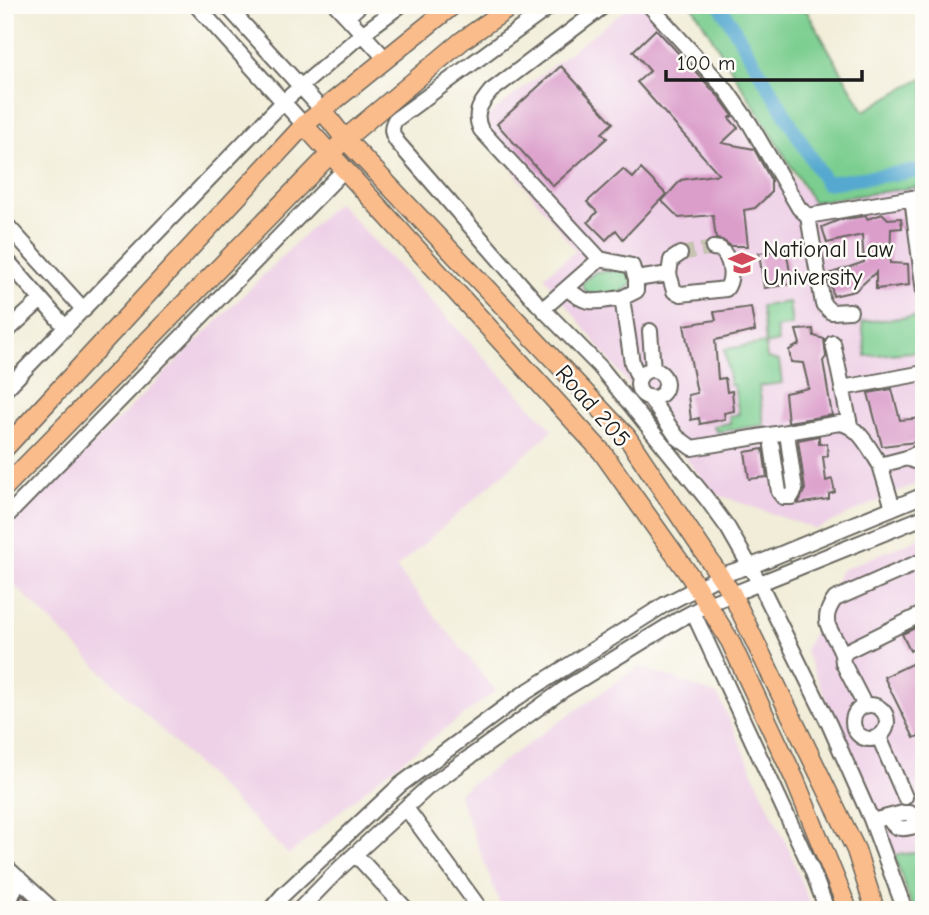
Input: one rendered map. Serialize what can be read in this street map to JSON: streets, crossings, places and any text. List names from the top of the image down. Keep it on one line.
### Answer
{"streets":{"main road":["Road 205"]},"places":{"school or university":["National Law University"]},"scale_bar":"100 m"}
